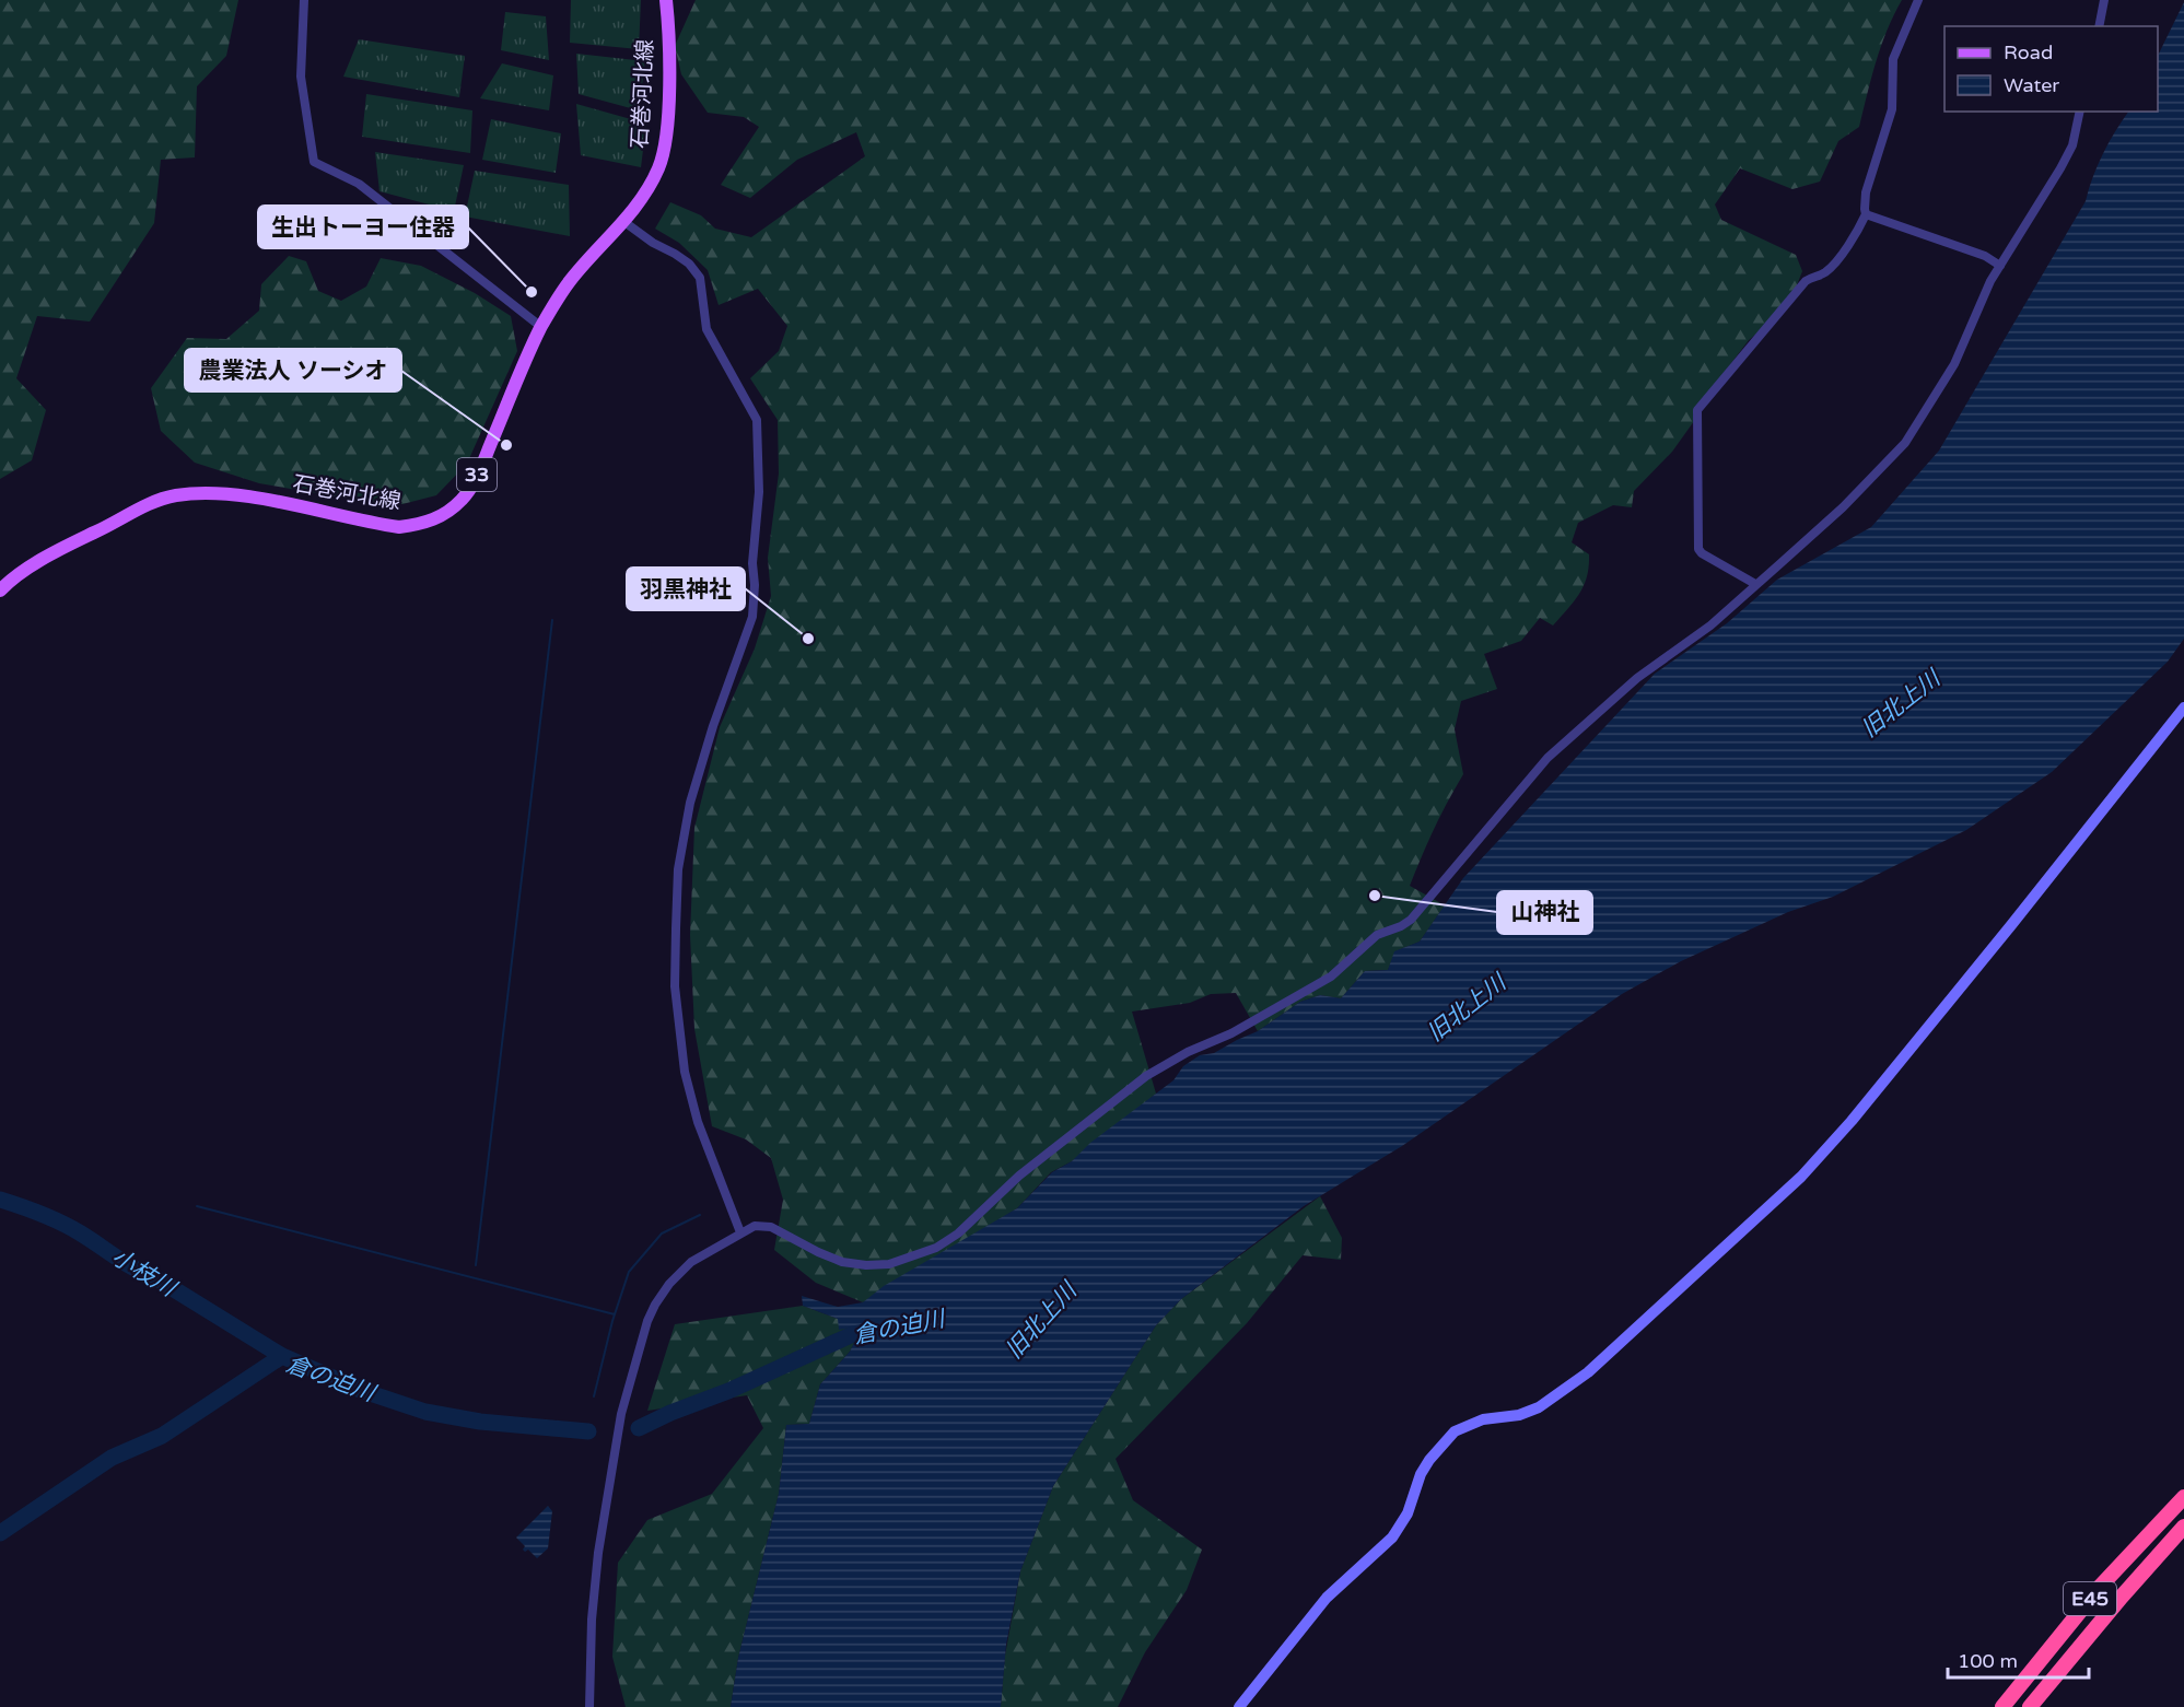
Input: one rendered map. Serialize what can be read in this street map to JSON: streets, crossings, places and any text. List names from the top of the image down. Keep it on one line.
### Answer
{"streets":{"highway":["E45"],"main road":["石巻河北線","33"]},"water":["旧北上川","小枝川","倉の迫川"],"places":["生出トーヨー住器","農業法人 ソーシオ","羽黒神社","山神社"],"legend":["Road","Water"],"scale_bar":"100 m"}
